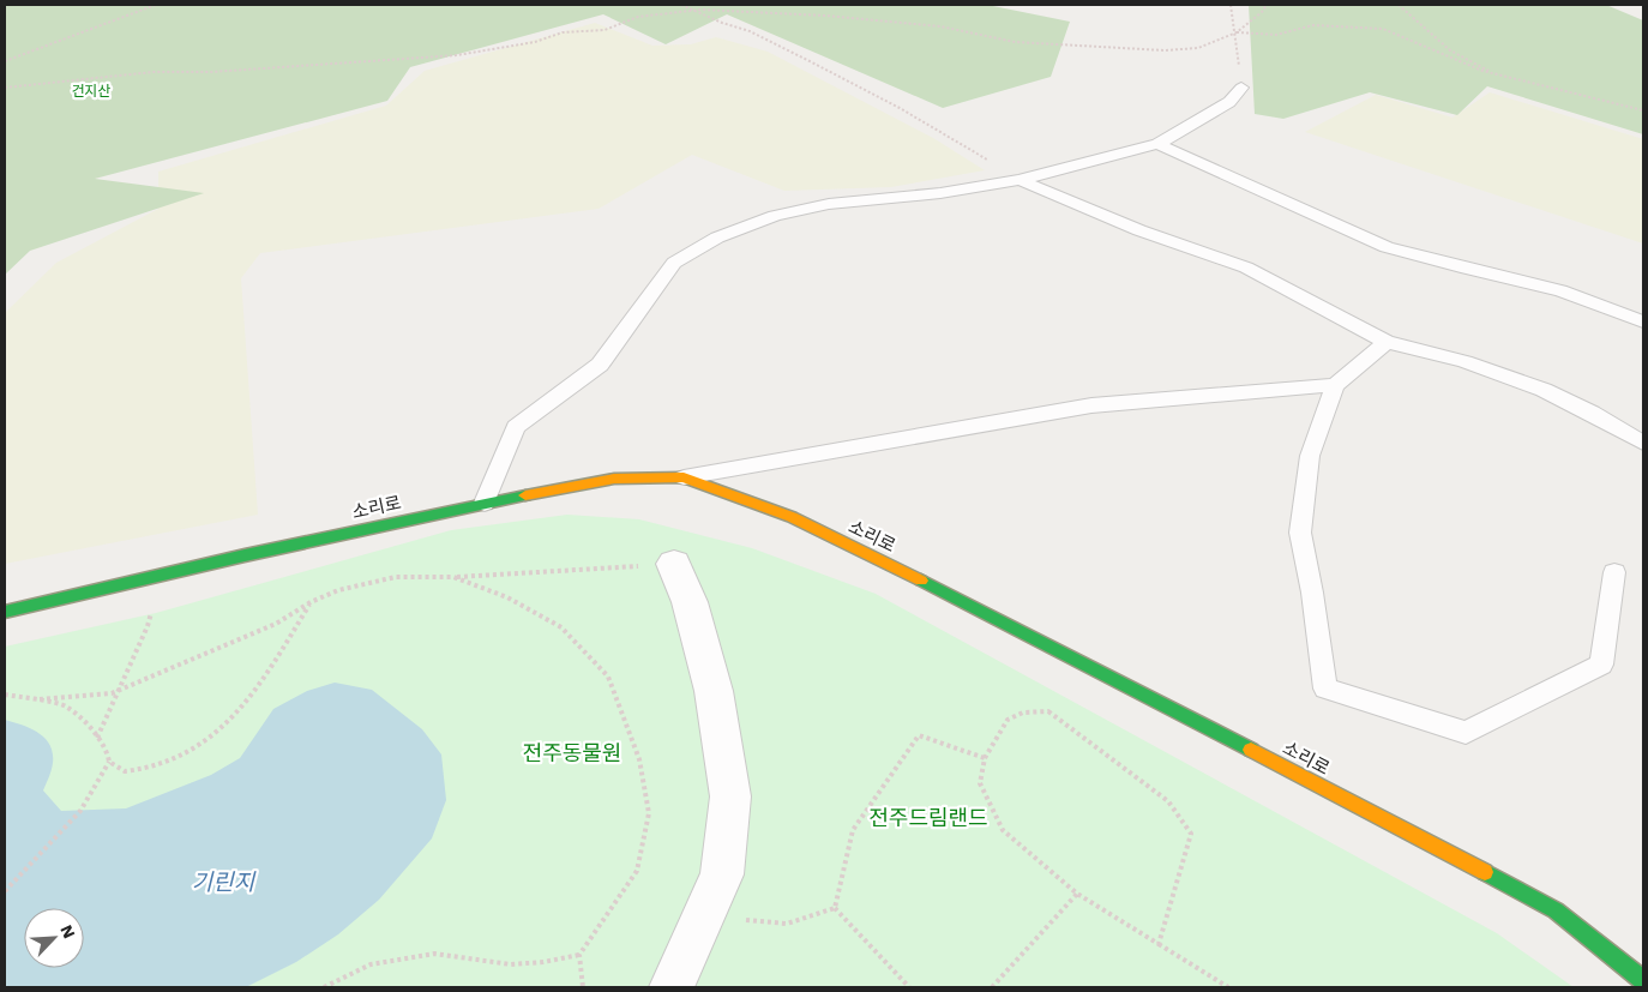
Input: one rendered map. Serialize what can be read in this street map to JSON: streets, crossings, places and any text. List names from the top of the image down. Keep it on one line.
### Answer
{"streets":{"street":["소리로"]},"water":["기린지"],"parks":["건지산","전주동물원","전주드림랜드"],"north":"top right"}
